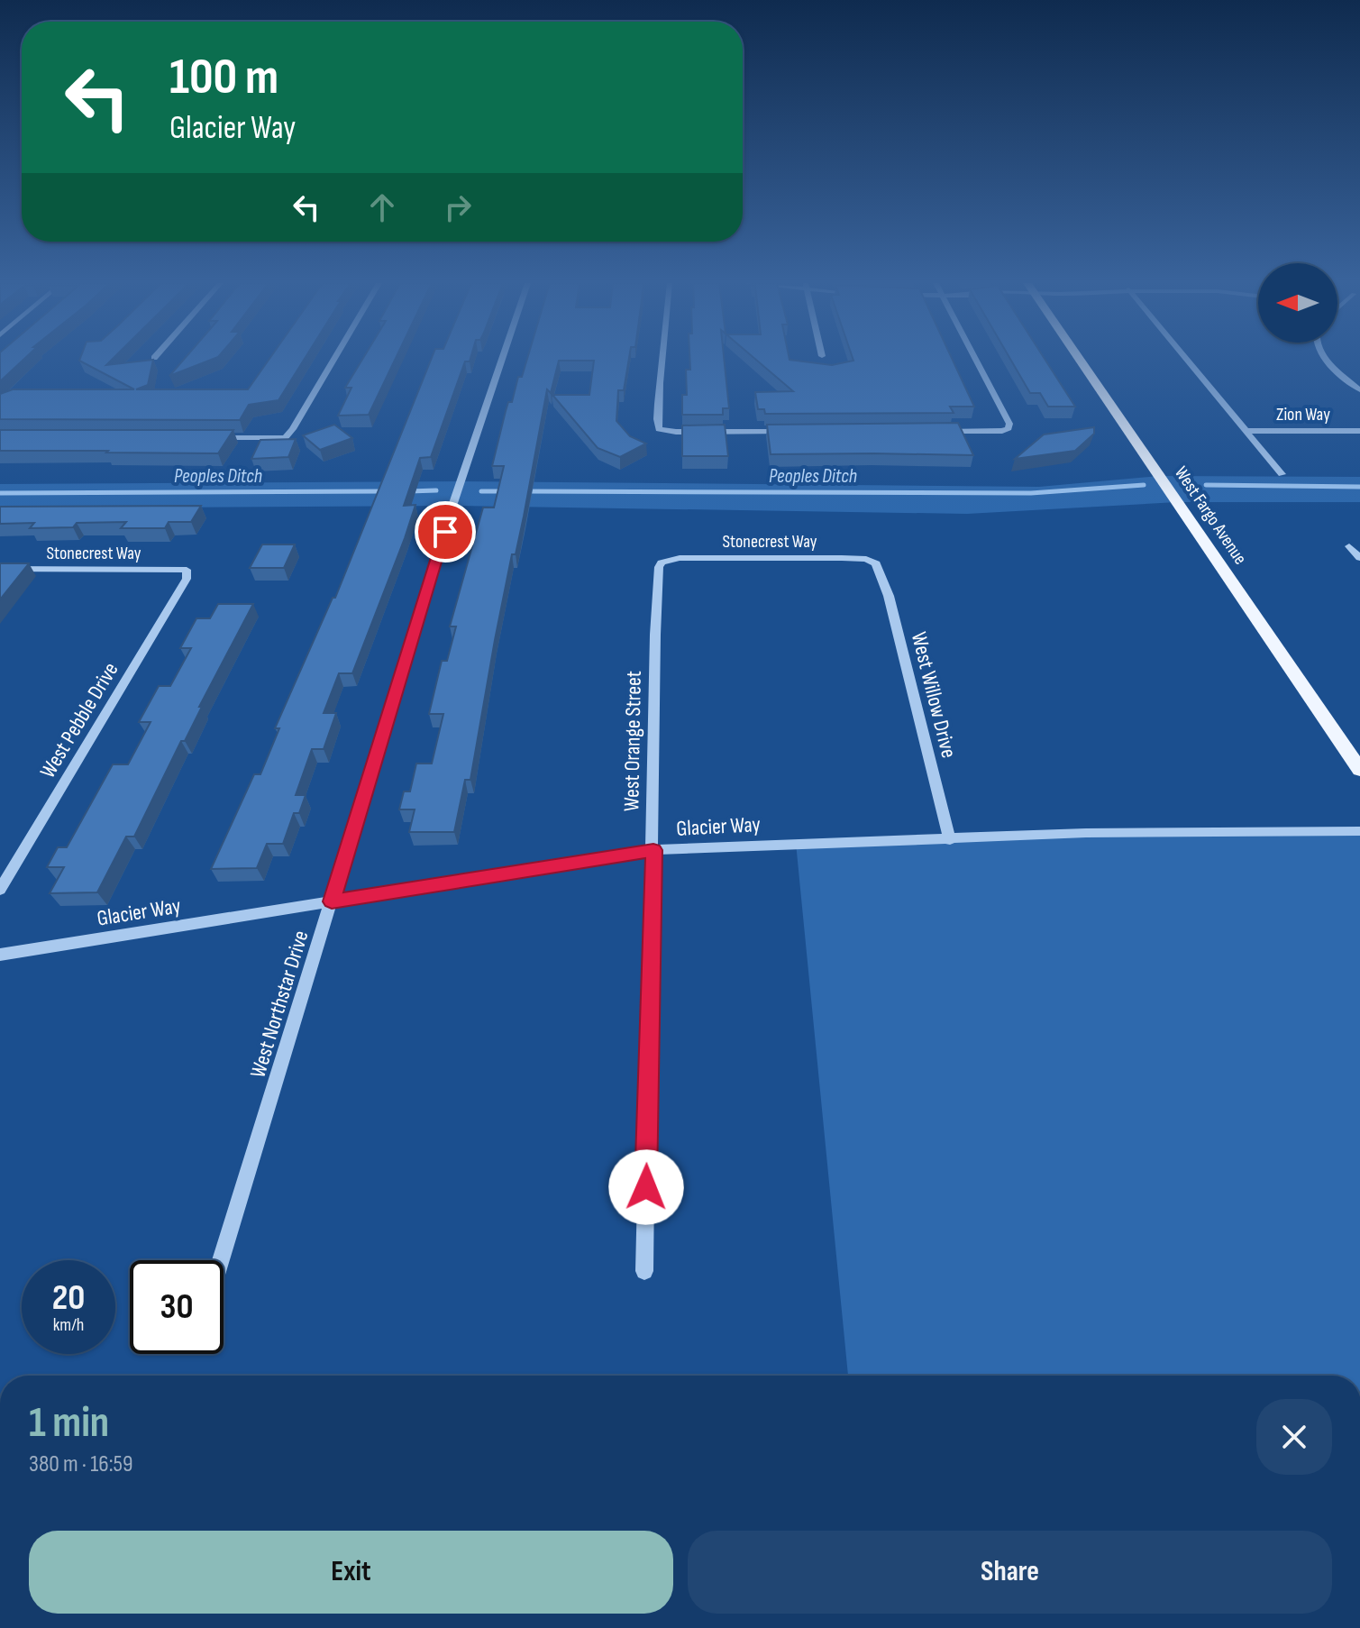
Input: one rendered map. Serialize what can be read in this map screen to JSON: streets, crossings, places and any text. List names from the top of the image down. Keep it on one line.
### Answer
{"streets":{"main road":["West Fargo Avenue"],"street":["Zion Way","Stonecrest Way","West Willow Drive","West Pebble Drive","West Orange Street","Glacier Way","West Northstar Drive"]},"crossings":[["Stonecrest Way","West Willow Drive"],["Stonecrest Way","West Pebble Drive"],["Stonecrest Way","West Orange Street"],["West Willow Drive","Glacier Way"],["West Orange Street","Glacier Way"],["Glacier Way","West Northstar Drive"]],"water":["Peoples Ditch"],"north":"left","page":{"turn":["100 m","Glacier Way"],"speed":"20 km/h","limit":"30","heading":["1 min","380 m · 16:59"],"buttons":["Exit","Share"]}}
